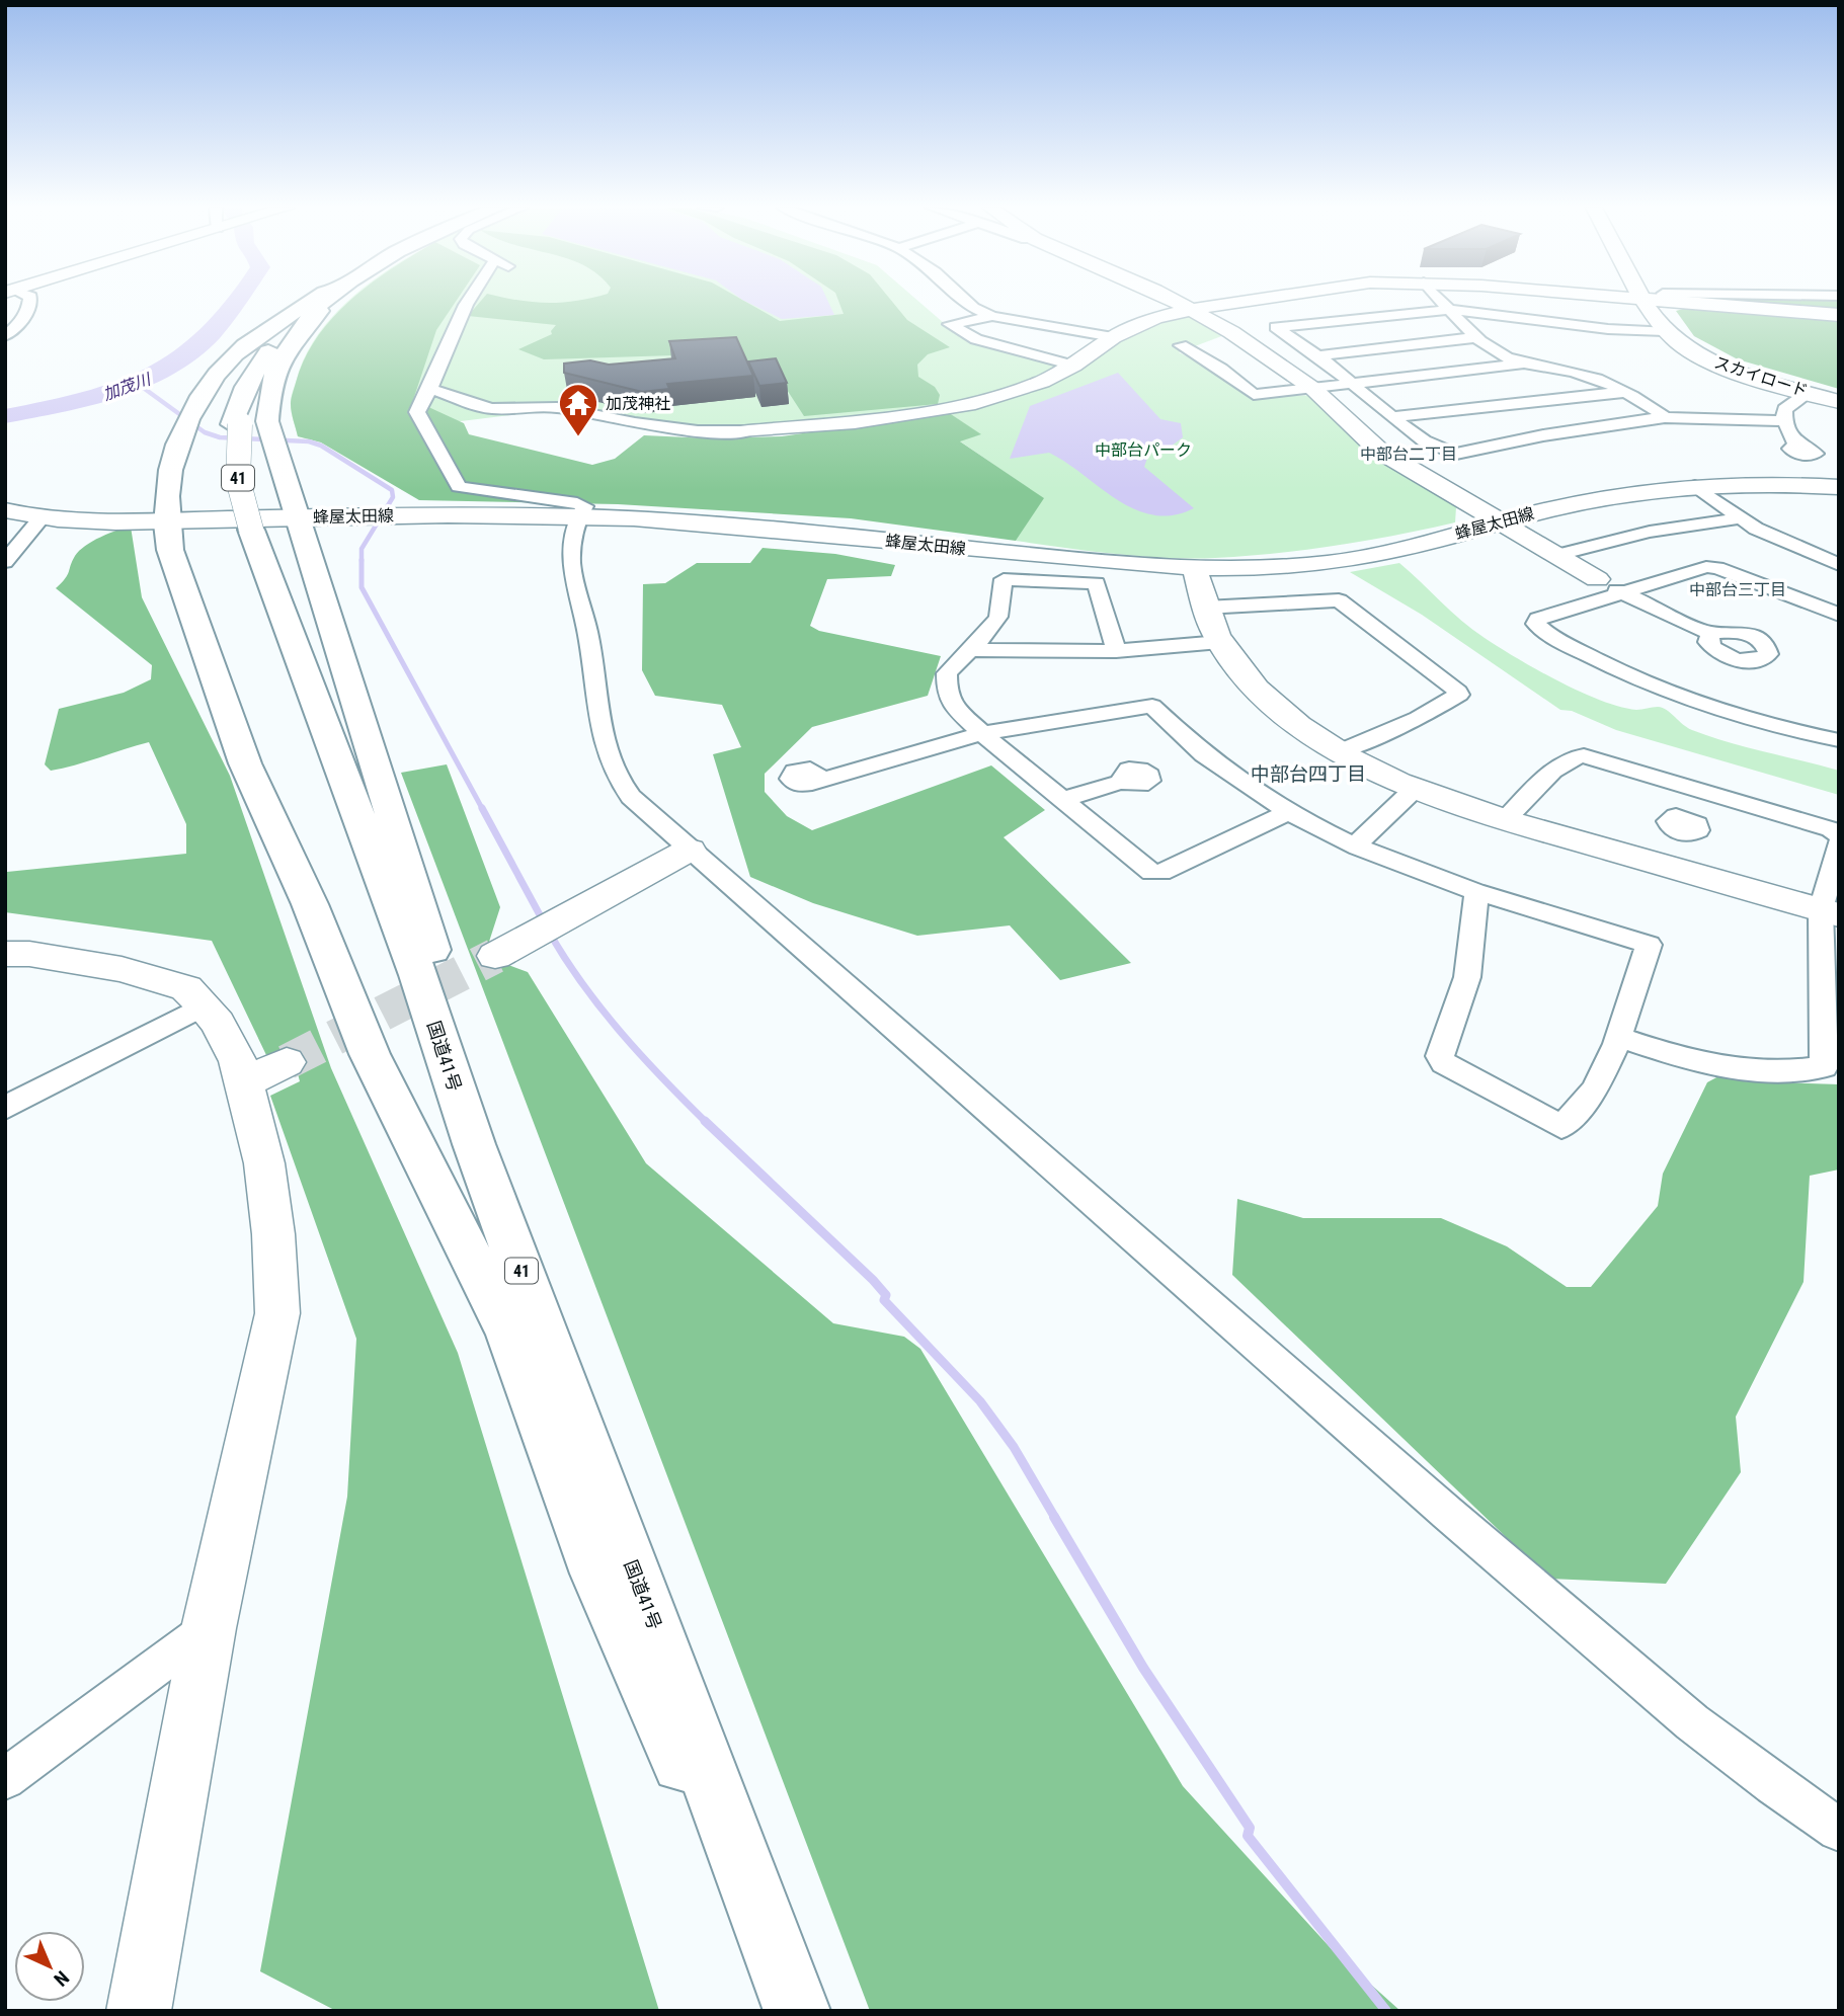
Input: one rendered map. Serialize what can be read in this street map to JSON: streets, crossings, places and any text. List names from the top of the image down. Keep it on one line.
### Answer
{"streets":{"highway":["41","国道41号"],"street":["スカイロード","蜂屋太田線"]},"crossings":[["41","蜂屋太田線"],["41","国道41号"]],"districts":["中部台二丁目","中部台三丁目","中部台四丁目"],"water":["加茂川"],"parks":["中部台パーク"],"places":{"temple":["加茂神社"]},"north":"bottom right"}
